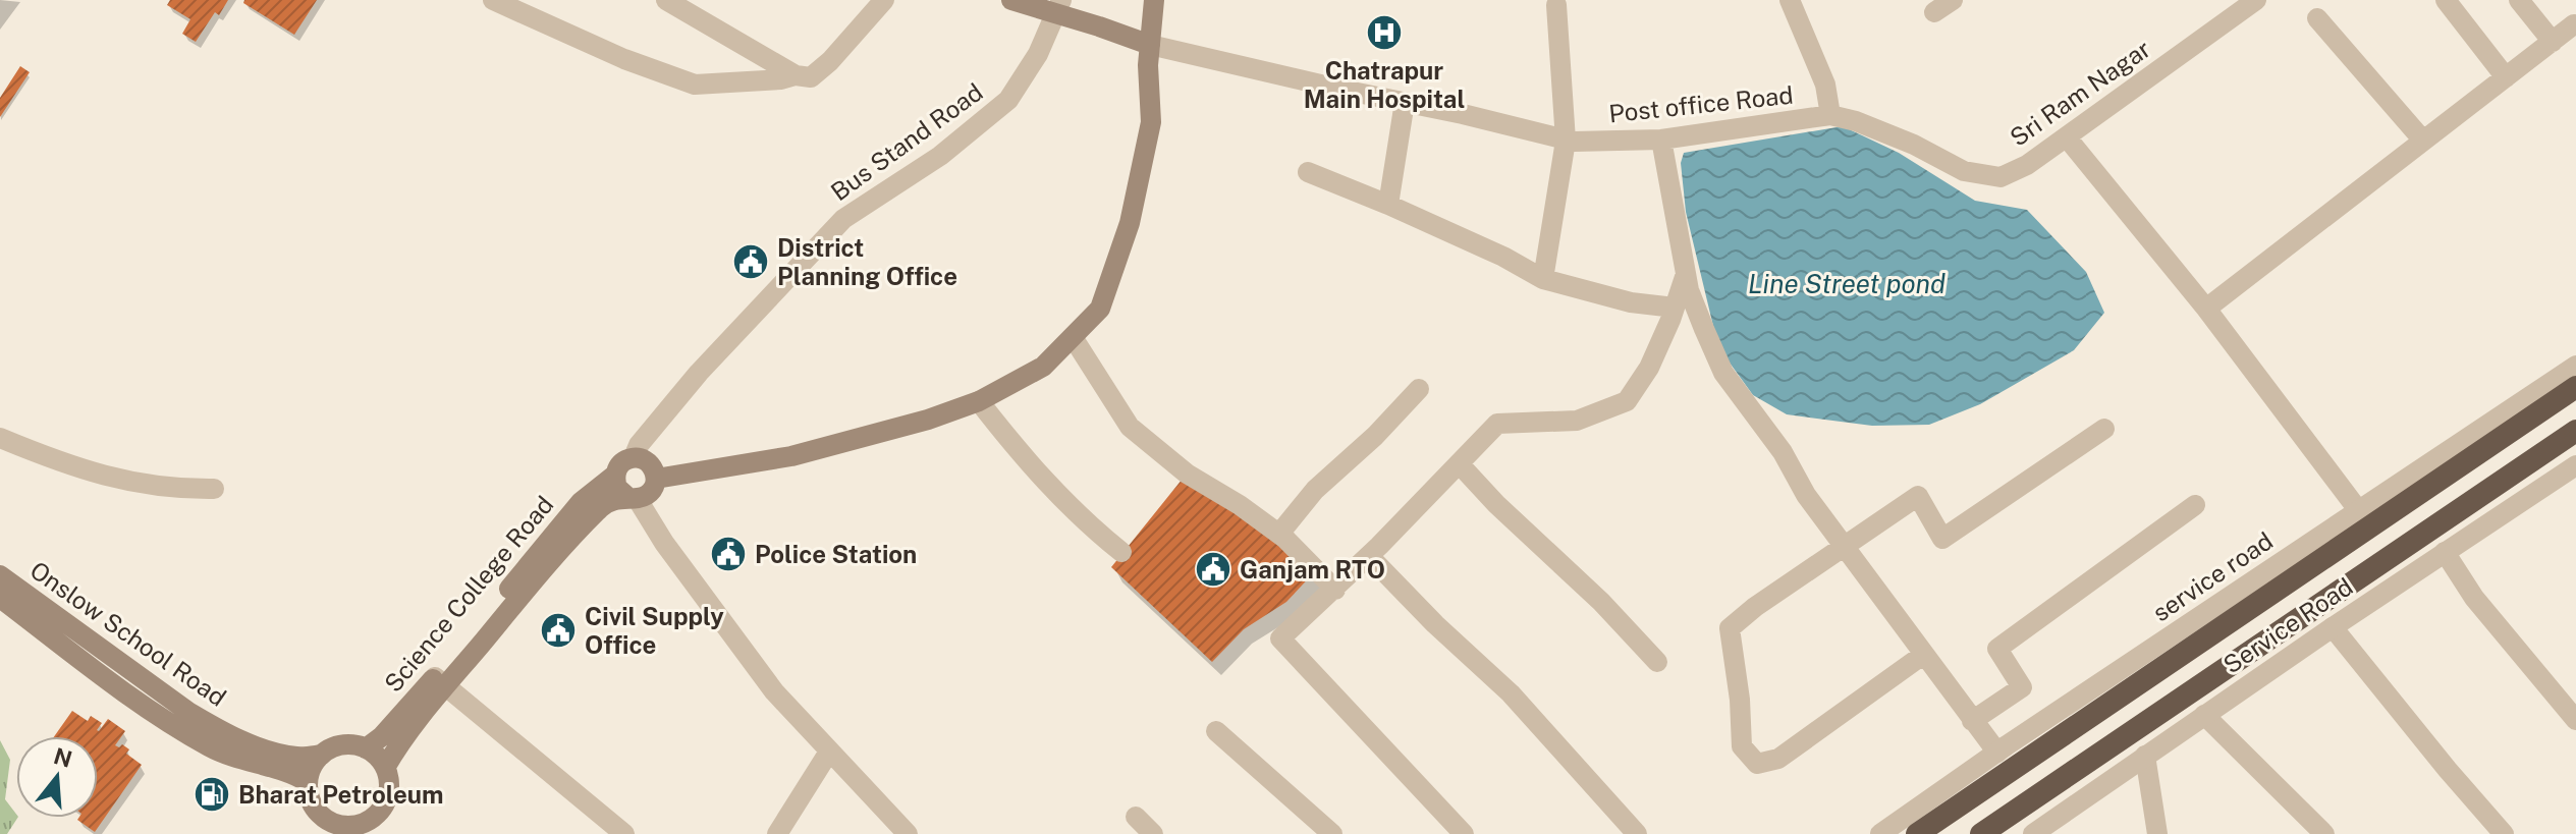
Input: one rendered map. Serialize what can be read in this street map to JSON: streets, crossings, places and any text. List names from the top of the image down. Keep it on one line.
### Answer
{"streets":{"main road":["Post office Road","Science College Road","Onslow School Road"],"street":["Sri Ram Nagar","Bus Stand Road","service road","Service Road"]},"crossings":[["Sri Ram Nagar","Post office Road"],["Post office Road","Bus Stand Road"],["Bus Stand Road","Science College Road"],["Science College Road","Onslow School Road"]],"water":["Line Street pond"],"places":{"hospital":["Chatrapur Main Hospital"],"public building":["District Planning Office","Police Station","Ganjam RTO","Civil Supply Office"],"fuel station":["Bharat Petroleum"]},"north":"top"}
